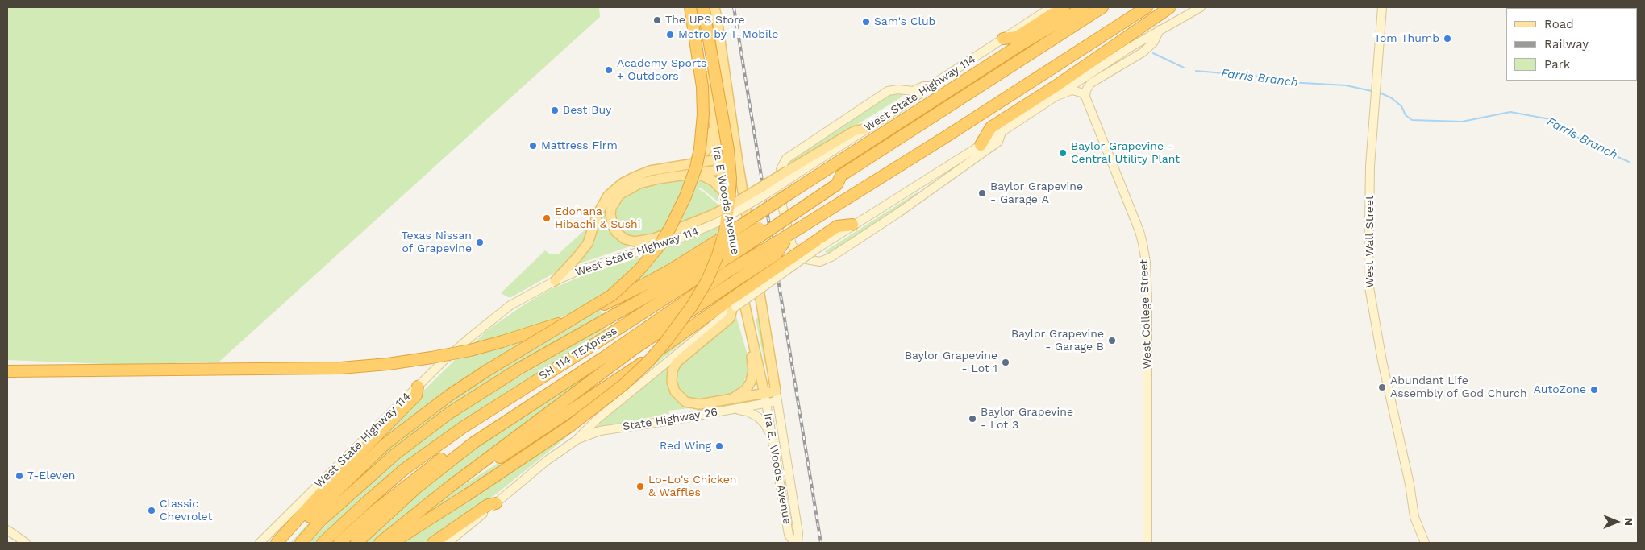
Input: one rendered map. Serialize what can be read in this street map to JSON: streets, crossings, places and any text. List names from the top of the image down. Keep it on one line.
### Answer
{"streets":{"highway":["SH 114 TEXpress"],"main road":["West State Highway 114","Ira E Woods Avenue","West Wall Street","West College Street","State Highway 26","Ira E. Woods Avenue"]},"crossings":[["Ira E Woods Avenue","State Highway 26"],["Ira E Woods Avenue","Ira E. Woods Avenue"],["State Highway 26","Ira E. Woods Avenue"]],"water":["Farris Branch"],"places":["The UPS Store","Sam's Club","Metro by T-Mobile","Tom Thumb","Academy Sports + Outdoors","Best Buy","Mattress Firm","Baylor Grapevine - Central Utility Plant","Baylor Grapevine - Garage A","Edohana Hibachi & Sushi","Texas Nissan of Grapevine","Baylor Grapevine - Garage B","Baylor Grapevine - Lot 1","Abundant Life Assembly of God Church","AutoZone","Baylor Grapevine - Lot 3","Red Wing","7-Eleven","Lo-Lo's Chicken & Waffles","Classic Chevrolet"],"legend":["Road","Railway","Park"],"north":"right"}
